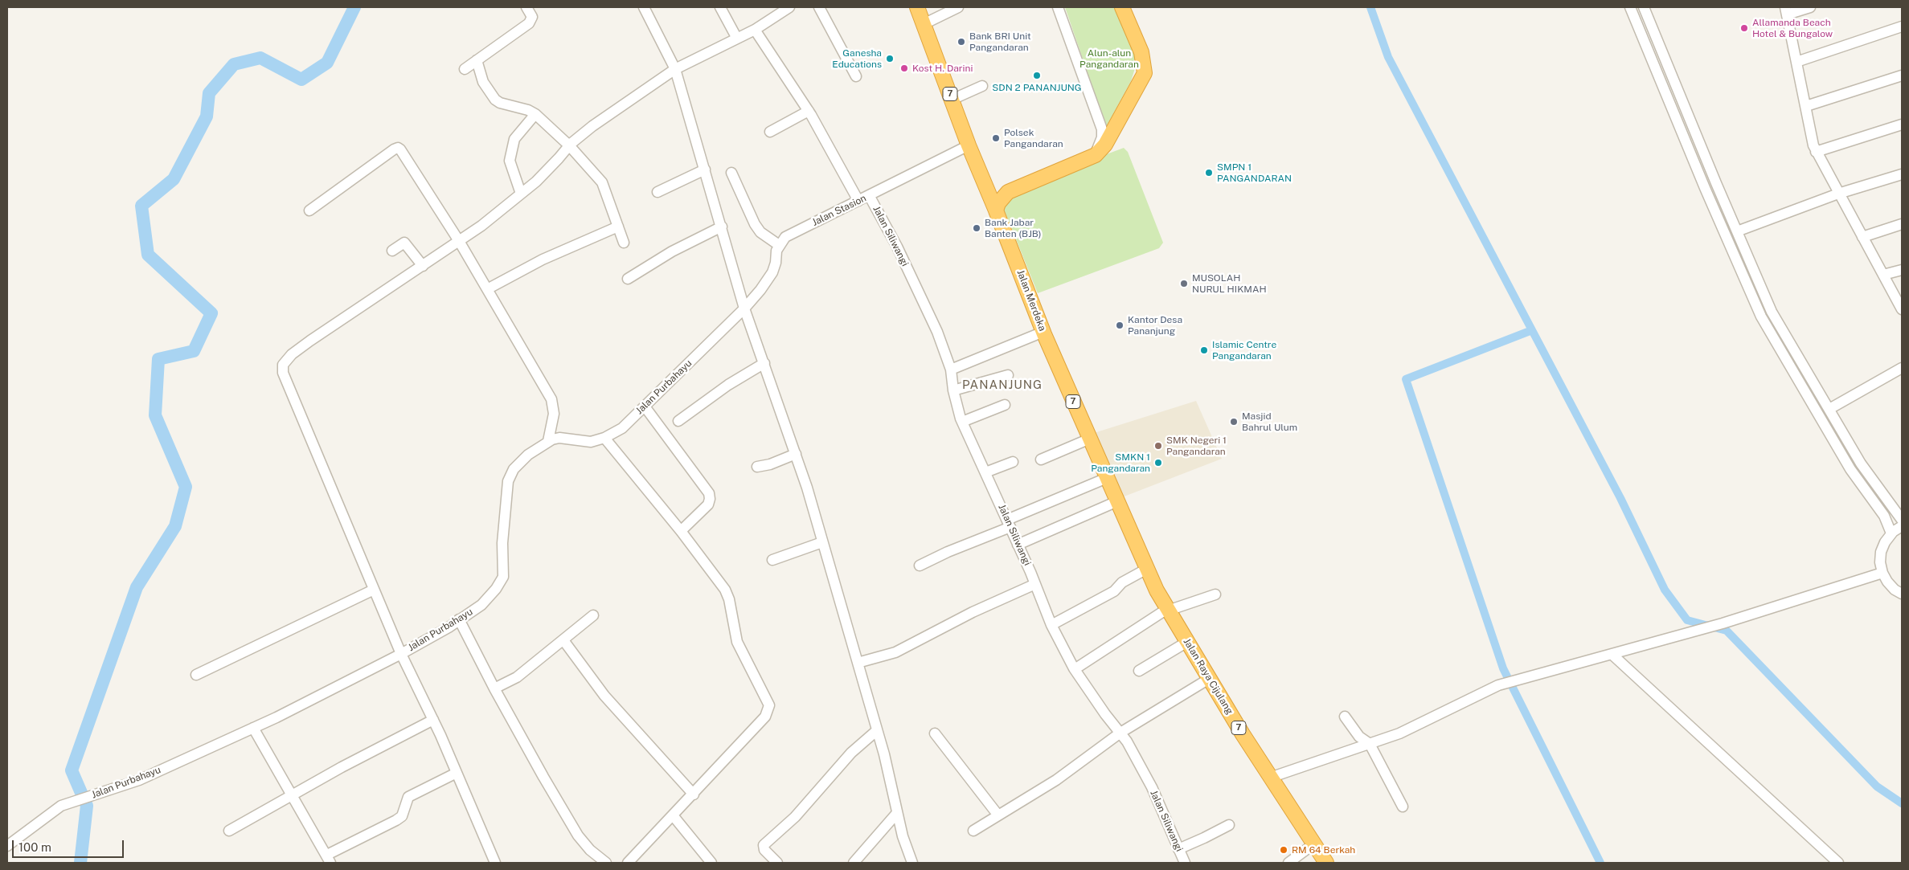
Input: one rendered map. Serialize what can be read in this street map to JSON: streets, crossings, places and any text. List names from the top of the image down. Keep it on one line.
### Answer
{"streets":{"highway":["7","Jalan Merdeka","Jalan Raya Cijulang"],"street":["Jalan Stasion","Jalan Siliwangi","Jalan Purbahayu"]},"crossings":[["Jalan Stasion","Jalan Siliwangi"],["Jalan Stasion","Jalan Merdeka"],["Jalan Merdeka","Jalan Raya Cijulang"]],"districts":["PANANJUNG"],"parks":["Alun-alun Pangandaran"],"places":["Allamanda Beach Hotel & Bungalow","Bank BRI Unit Pangandaran","Ganesha Educations","Kost H. Darini","SDN 2 PANANJUNG","Polsek Pangandaran","SMPN 1 PANGANDARAN","Bank Jabar Banten (BJB)","MUSOLAH NURUL HIKMAH","Kantor Desa Pananjung","Islamic Centre Pangandaran","Masjid Bahrul Ulum","SMK Negeri 1 Pangandaran","SMKN 1 Pangandaran","RM 64 Berkah"],"scale_bar":"100 m"}
